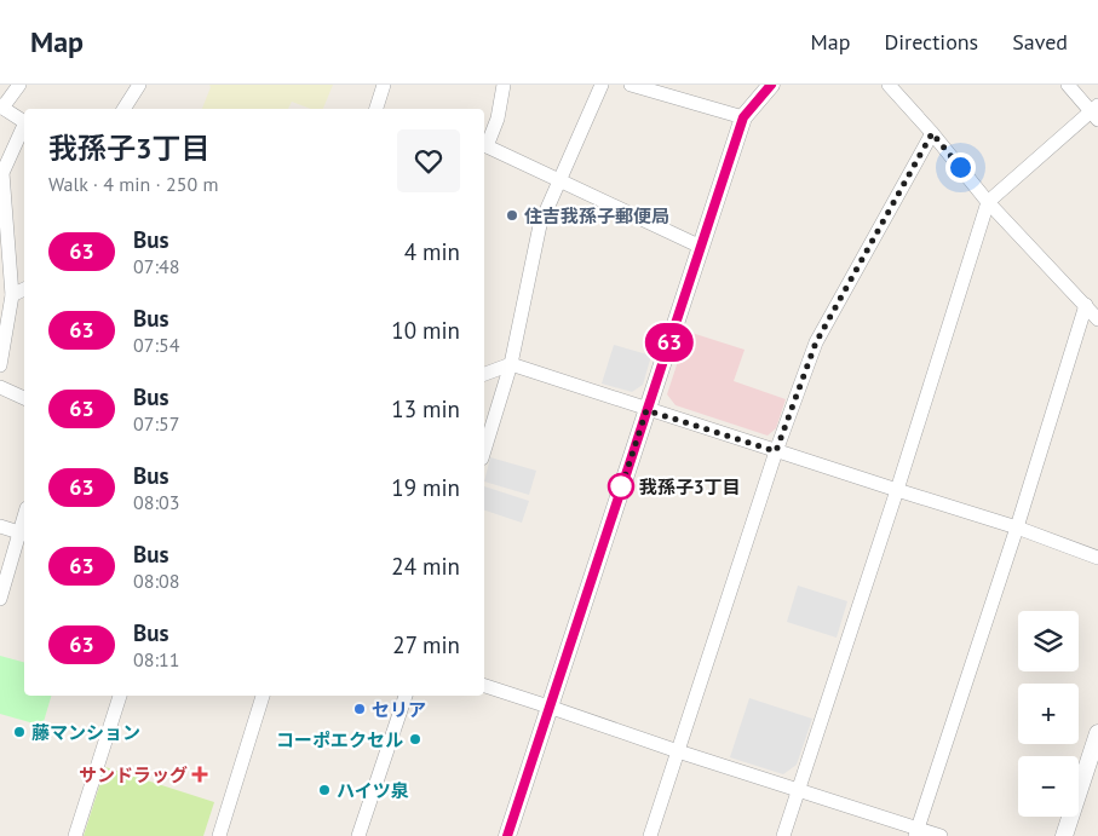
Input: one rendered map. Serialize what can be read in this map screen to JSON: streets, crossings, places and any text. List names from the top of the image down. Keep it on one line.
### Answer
{"places":{"other":["住吉我孫子郵便局","我孫子3丁目","セリア","藤マンション","コーポエクセル","ハイツ泉"],"health":["サンドラッグ"]},"lines":["bus line 63"],"page":{"header":"Map","nav":["Map","Directions","Saved"],"on_map":"63","heading":["我孫子3丁目","Walk · 4 min · 250 m"],"list":[{"mark":"63","name":"Bus","note":"07:48","value":"4 min"},{"mark":"63","name":"Bus","note":"07:54","value":"10 min"},{"mark":"63","name":"Bus","note":"07:57","value":"13 min"},{"mark":"63","name":"Bus","note":"08:03","value":"19 min"},{"mark":"63","name":"Bus","note":"08:08","value":"24 min"},{"mark":"63","name":"Bus","note":"08:11","value":"27 min"}],"map_buttons":["+","−"]}}
